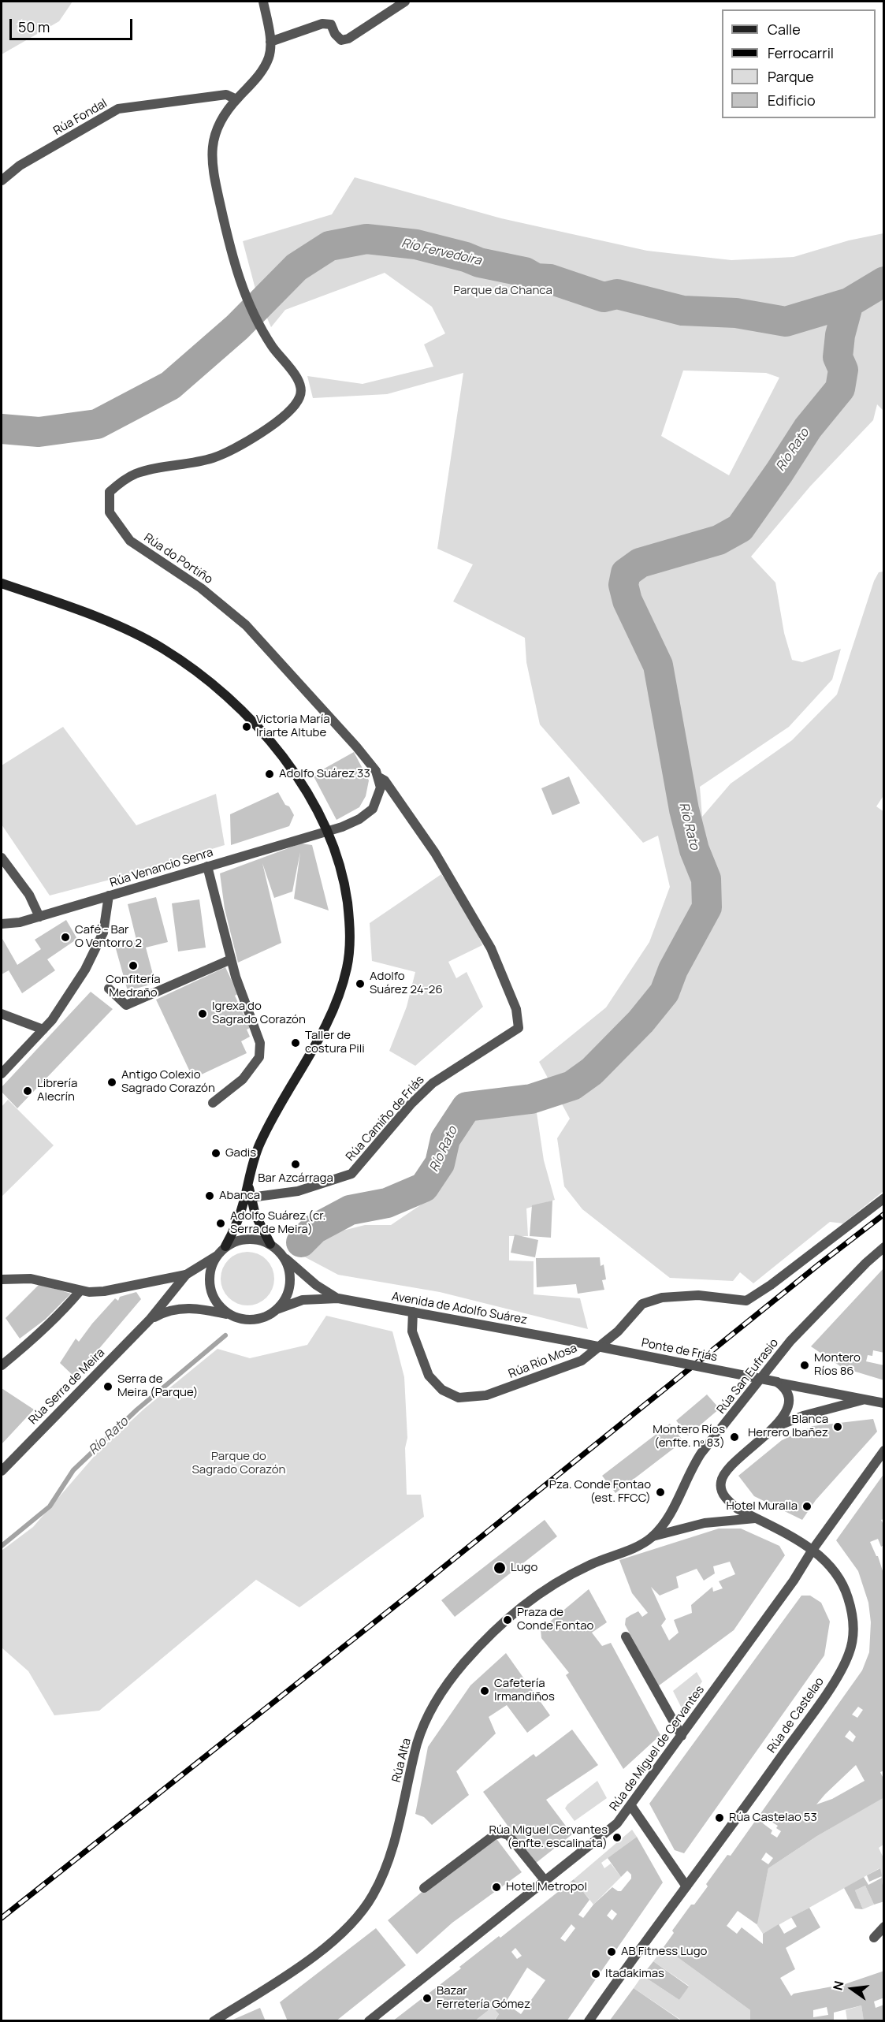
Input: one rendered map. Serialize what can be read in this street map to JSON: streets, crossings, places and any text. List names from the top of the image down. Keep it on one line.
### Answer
{"streets":{"street":["Rúa Fondal","Rúa do Portiño","Rúa Venancio Senra","Rúa Camiño de Friás","Avenida de Adolfo Suárez","Ponte de Friás","Rúa Río Mosa","Rúa San Eufrasio","Rúa Serra de Meira","Rúa de Castelao","Rúa de Miguel de Cervantes","Rúa Alta"]},"crossings":[["Rúa Fondal","Rúa do Portiño"],["Rúa do Portiño","Rúa Camiño de Friás"],["Avenida de Adolfo Suárez","Ponte de Friás"],["Avenida de Adolfo Suárez","Rúa Río Mosa"],["Avenida de Adolfo Suárez","Rúa Serra de Meira"],["Rúa San Eufrasio","Rúa Alta"],["Rúa de Castelao","Rúa de Miguel de Cervantes"]],"water":["Río Fervedoira","Río Rato"],"parks":["Parque da Chanca","Parque do Sagrado Corazón"],"places":["Victoria María Iriarte Altube","Adolfo Suárez 33","Café - Bar O Ventorro 2","Confitería Medraño","Adolfo Suárez 24-26","Igrexa do Sagrado Corazón","Taller de costura Pili","Antigo Colexio Sagrado Corazón","Librería Alecrín","Gadis","Bar Azcárraga","Abanca","Adolfo Suárez (cr. Serra de Meira)","Montero Ríos 86","Serra de Meira (Parque)","Blanca Herrero Ibañez","Montero Ríos (enfte. nº 83)","Pza. Conde Fontao (est. FFCC)","Hotel Muralla","Lugo","Praza de Conde Fontao","Cafetería Irmandiños","Rúa Castelao 53","Rúa Miguel Cervantes (enfte. escalinata)","Hotel Metropol","AB Fitness Lugo","Itadakimas","Bazar Ferretería Gómez"],"legend":["Calle","Ferrocarril","Parque","Edificio"],"scale_bar":"50 m","north":"left"}
